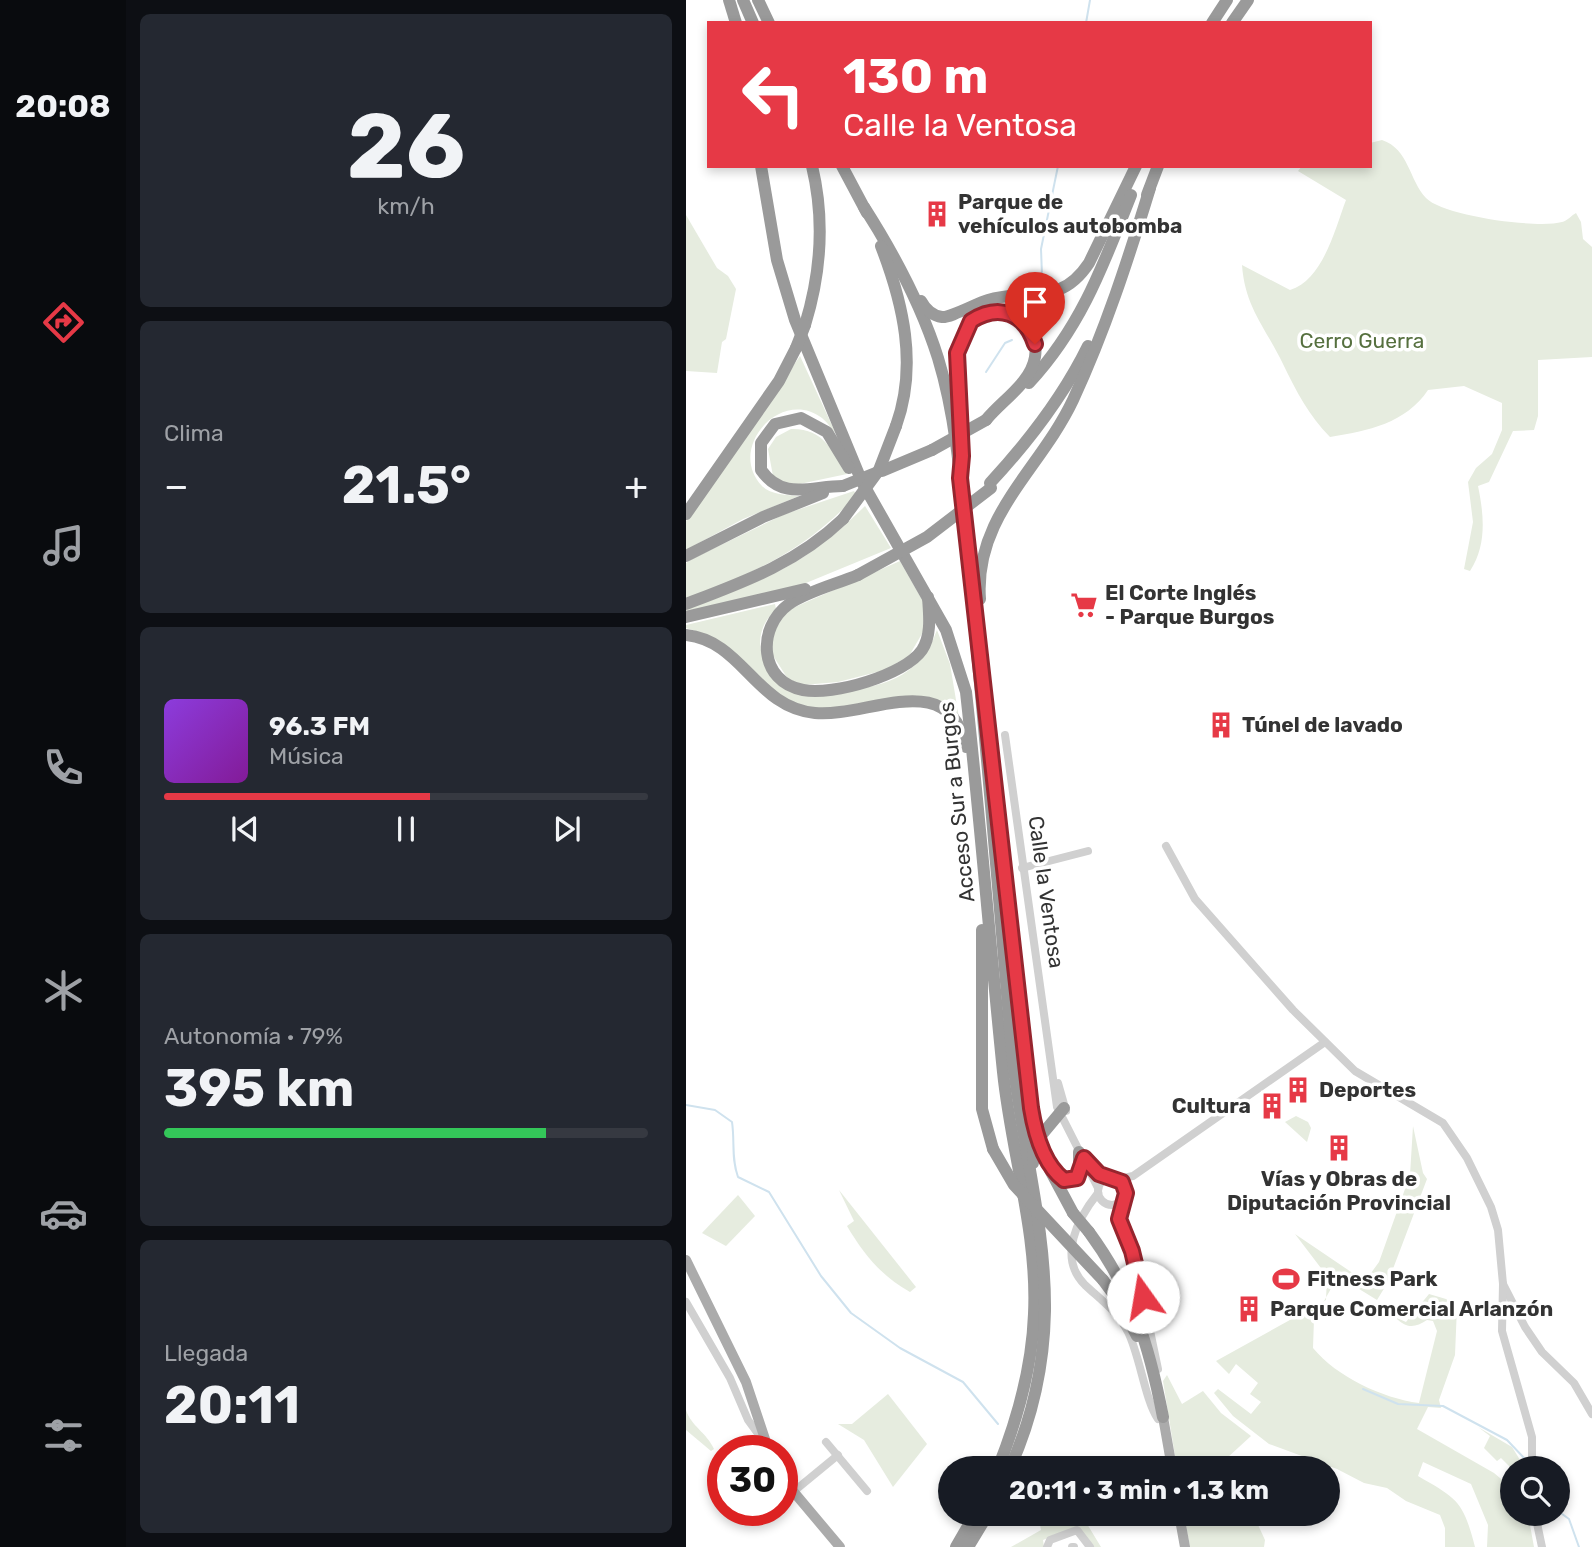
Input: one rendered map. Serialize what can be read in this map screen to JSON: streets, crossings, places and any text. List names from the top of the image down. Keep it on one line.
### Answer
{"streets":{"highway":["Acceso Sur a Burgos"],"street":["Calle la Ventosa"]},"parks":["Cerro Guerra"],"places":{"building":["Parque de vehículos autobomba","Túnel de lavado","Deportes","Cultura","Vías y Obras de Diputación Provincial","Parque Comercial Arlanzón"],"supermarket":["El Corte Inglés - Parque Burgos"],"sports":["Fitness Park"]},"page":{"tabs":"20:08","tile":[["26","km/h"],"Clima",["Autonomía · 79%","395 km"],["Llegada","20:11"]],"turn":["130 m","Calle la Ventosa"],"heat":["−","21.5°","+"],"song":["96.3 FM","Música"],"limit":"30","trip":"20:11 · 3 min · 1.3 km"}}
